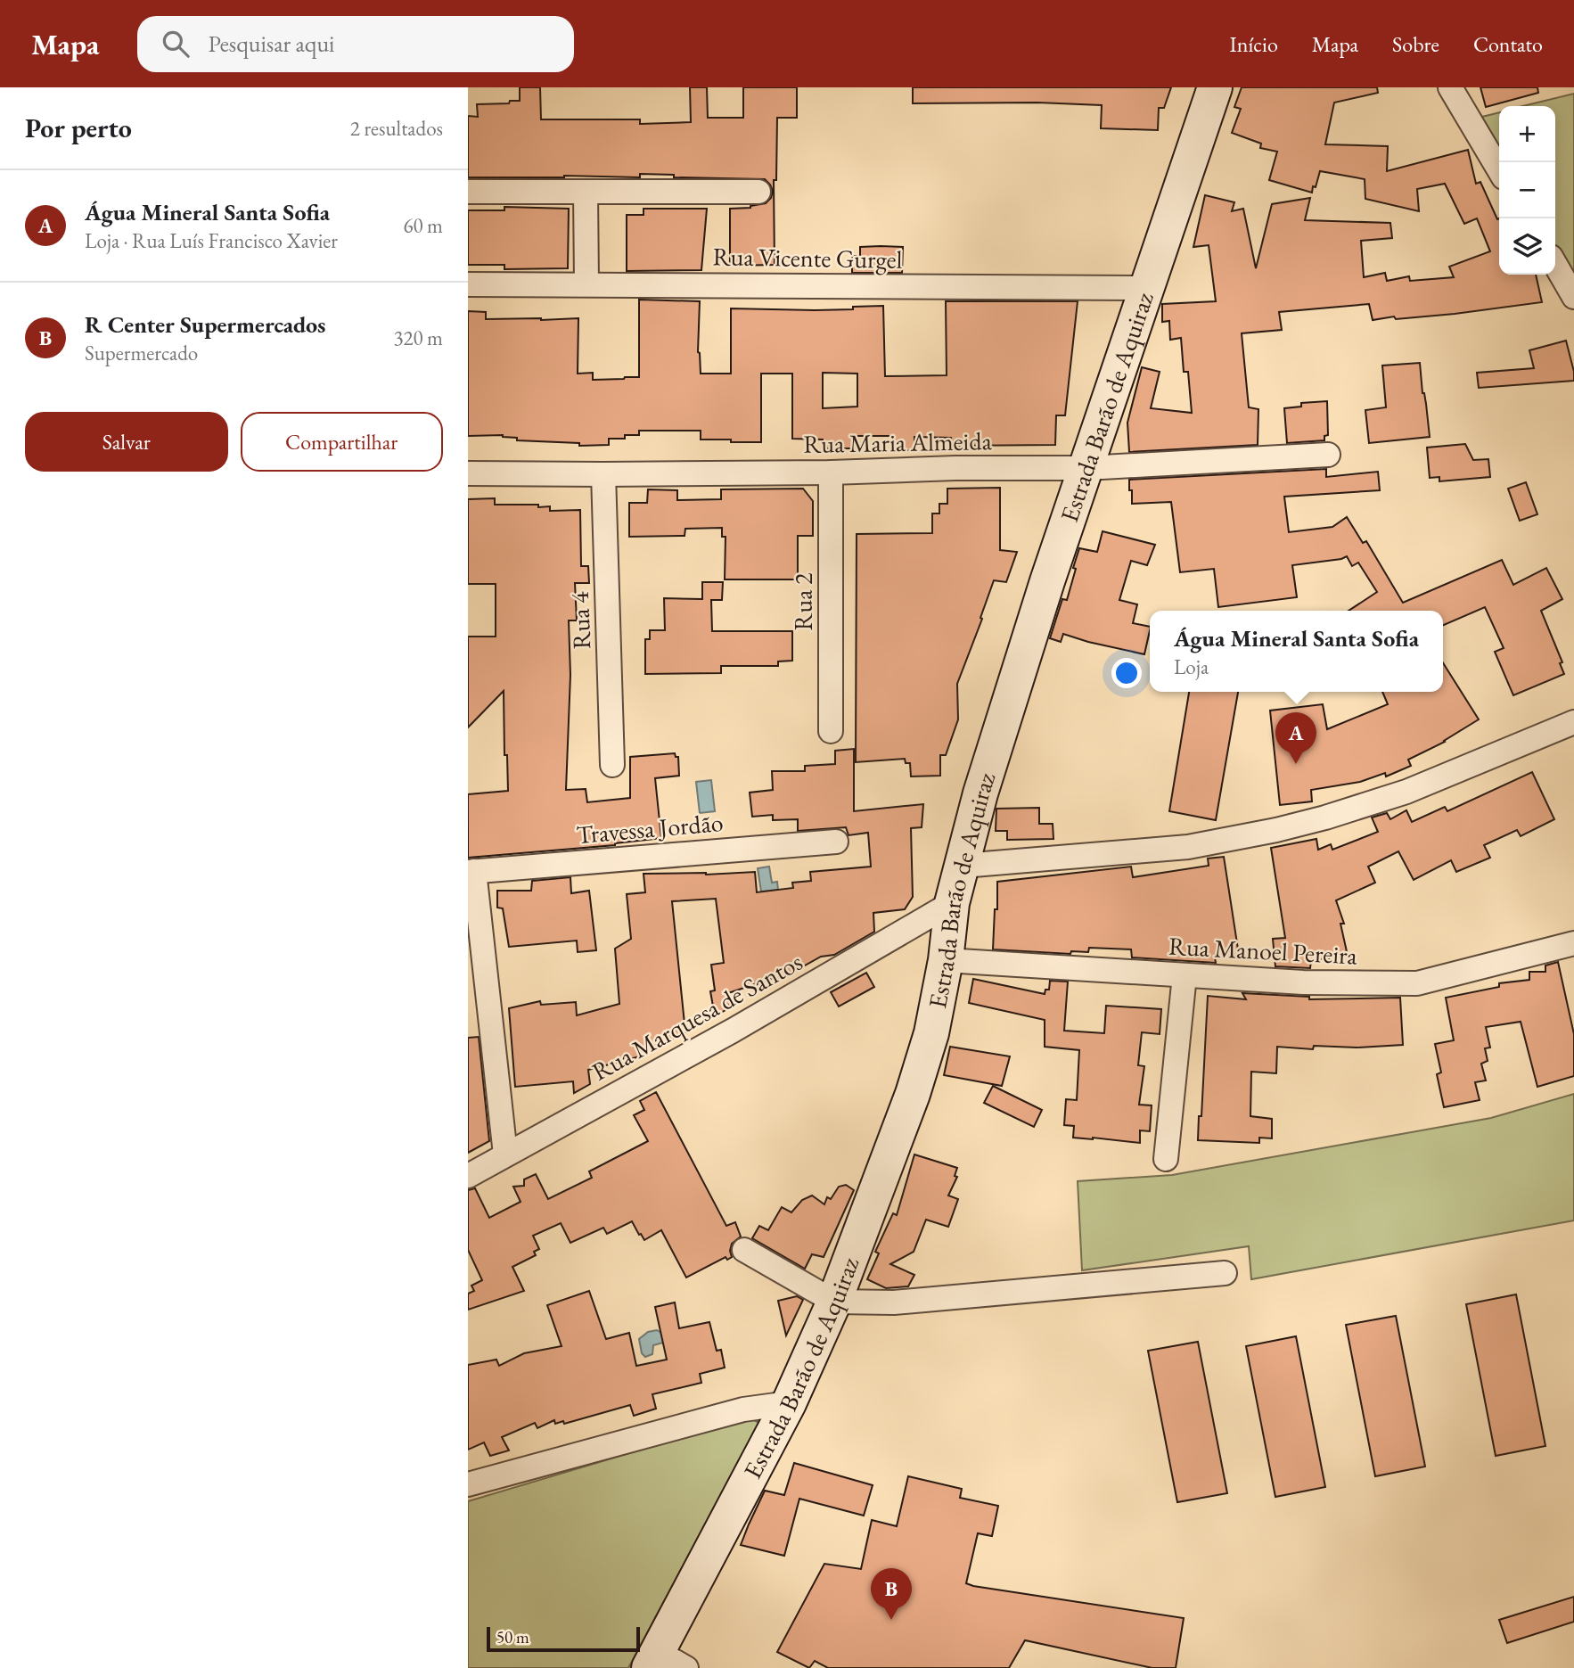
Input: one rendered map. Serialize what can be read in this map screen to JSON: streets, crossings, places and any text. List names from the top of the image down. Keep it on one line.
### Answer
{"streets":{"street":["Rua Vicente Gurgel","Estrada Barão de Aquiraz","Rua Maria Almeida","Rua 2","Rua 4","Travessa Jordão","Rua Manoel Pereira","Rua Marquesa de Santos"]},"crossings":[["Rua Vicente Gurgel","Estrada Barão de Aquiraz"],["Estrada Barão de Aquiraz","Rua Maria Almeida"],["Estrada Barão de Aquiraz","Rua Manoel Pereira"],["Estrada Barão de Aquiraz","Rua Marquesa de Santos"],["Rua Maria Almeida","Rua 2"],["Rua Maria Almeida","Rua 4"]],"scale_bar":"50 m","page":{"header":"Mapa","search":"Pesquisar aqui","nav":["Início","Mapa","Sobre","Contato"],"heading":["Por perto","2 resultados"],"map_buttons":["+","−"],"list":[{"mark":"A","name":"Água Mineral Santa Sofia","note":"Loja · Rua Luís Francisco Xavier","value":"60 m"},{"mark":"B","name":"R Center Supermercados","note":"Supermercado","value":"320 m"}],"buttons":["Salvar","Compartilhar"],"popup":["Água Mineral Santa Sofia","Loja"],"pins":["A","B"],"scale":"50 m"}}
